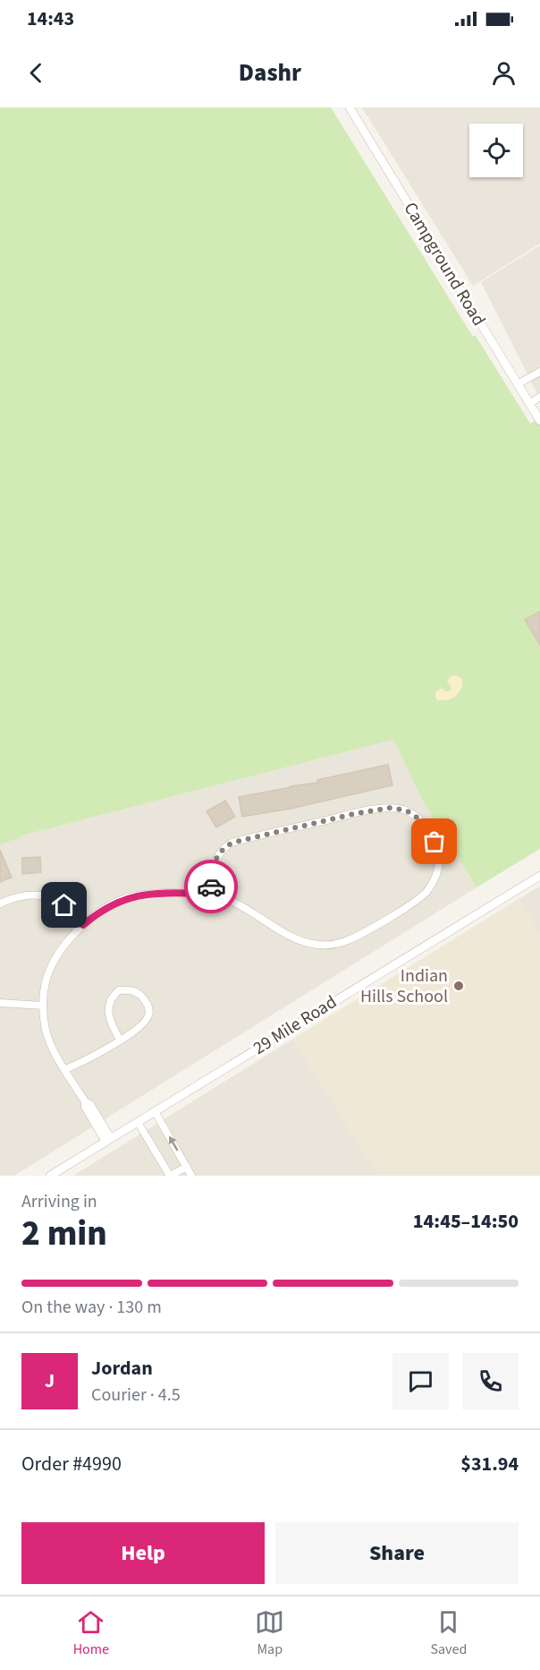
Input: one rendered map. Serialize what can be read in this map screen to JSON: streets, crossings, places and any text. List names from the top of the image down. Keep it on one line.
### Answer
{"streets":{"street":["Campground Road","29 Mile Road"]},"places":["Indian Hills School"],"page":{"status":"14:43","header":"Dashr","heading":["2 min","Arriving in","14:45–14:50"],"panel":["Jordan","Courier · 4.5","Order #4990","$31.94"],"bar":"On the way · 130 m","round":"J","buttons":["Help","Share"],"tabs":["Home","Map","Saved"]}}
